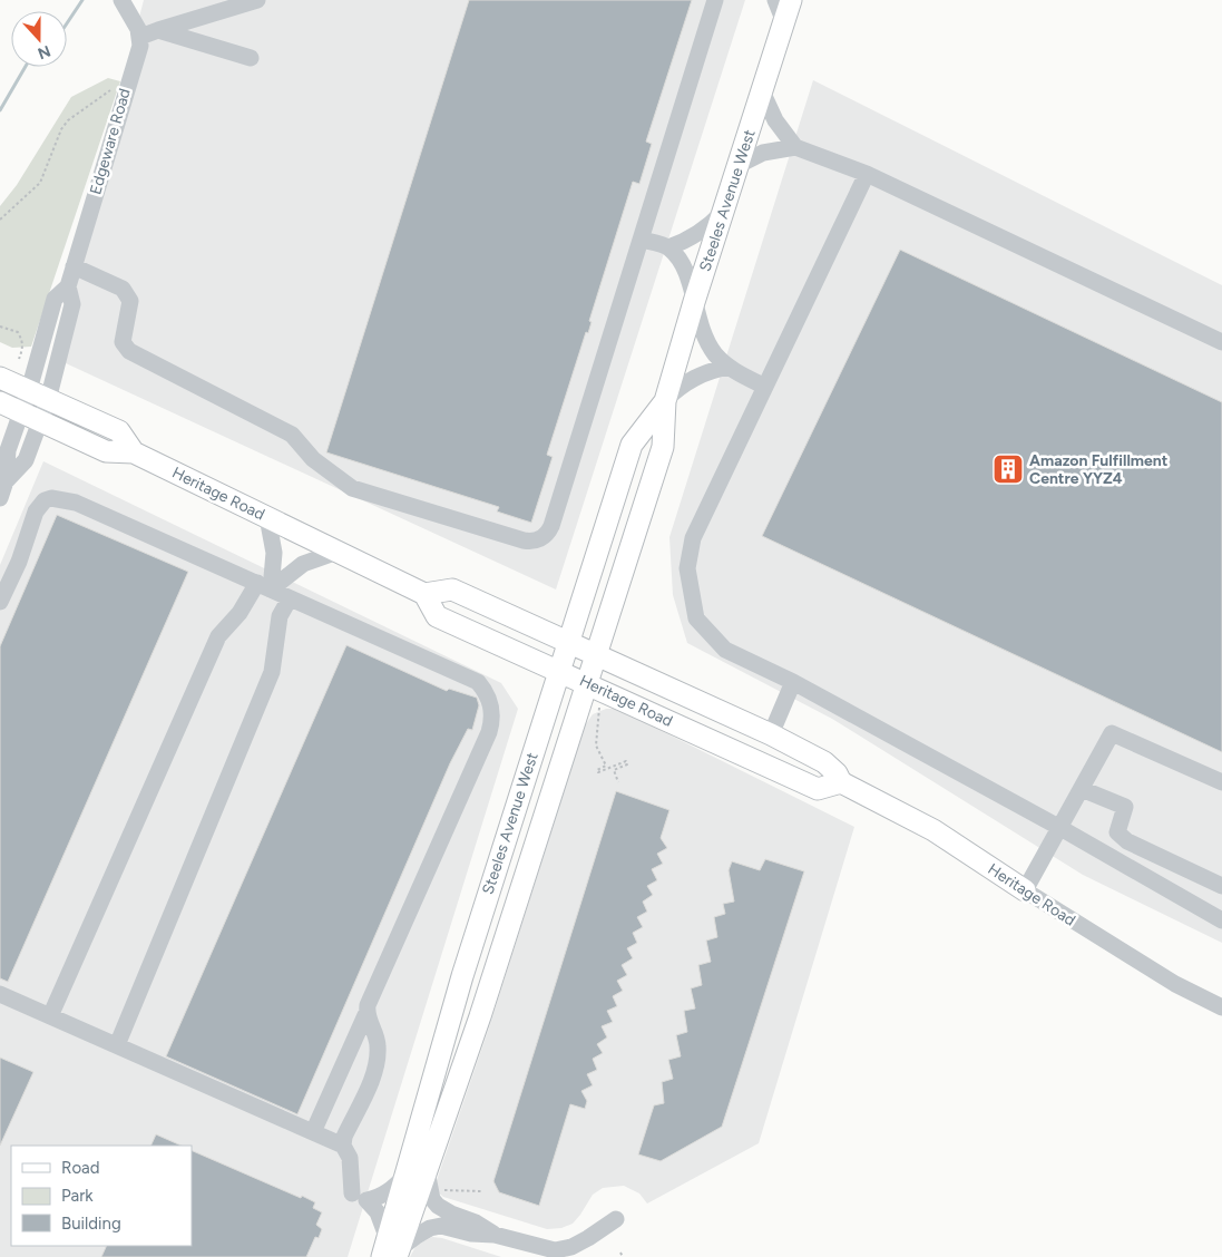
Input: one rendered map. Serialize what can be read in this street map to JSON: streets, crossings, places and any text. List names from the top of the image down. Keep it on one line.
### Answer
{"streets":{"main road":["Steeles Avenue West","Heritage Road"],"street":["Edgeware Road"]},"crossings":[["Edgeware Road","Heritage Road"],["Steeles Avenue West","Heritage Road"]],"places":{"building":["Amazon Fulfillment Centre YYZ4"]},"legend":["Road","Park","Building"],"north":"bottom"}
